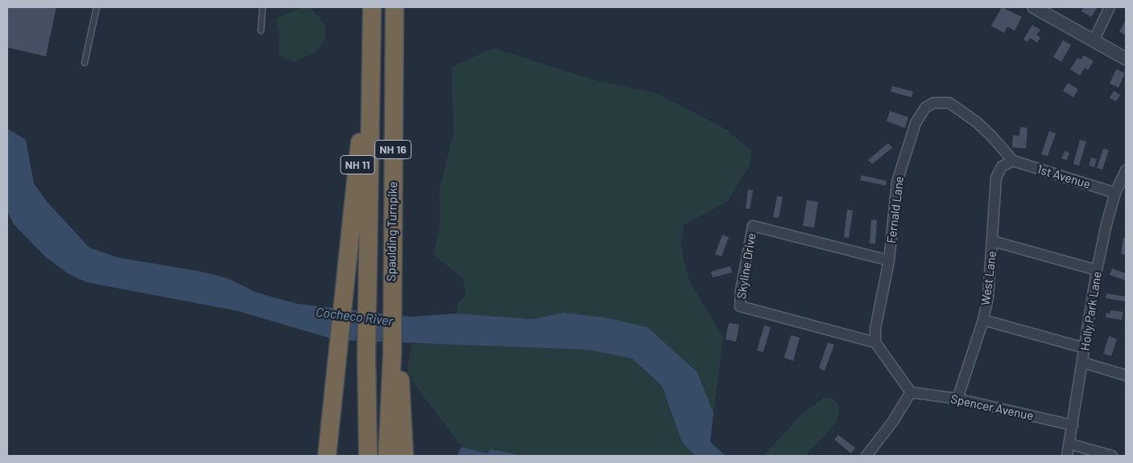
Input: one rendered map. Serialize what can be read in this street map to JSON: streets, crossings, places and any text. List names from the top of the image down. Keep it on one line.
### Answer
{"streets":{"highway":["NH 16","NH 11","Spaulding Turnpike"],"street":["1st Avenue","Fernald Lane","Skyline Drive","West Lane","Holly Park Lane","Spencer Avenue"]},"crossings":[["NH 11","Spaulding Turnpike"],["1st Avenue","Fernald Lane"],["1st Avenue","West Lane"],["1st Avenue","Holly Park Lane"],["Fernald Lane","Skyline Drive"],["Fernald Lane","West Lane"],["West Lane","Spencer Avenue"],["Holly Park Lane","Spencer Avenue"]],"water":["Cocheco River"]}
